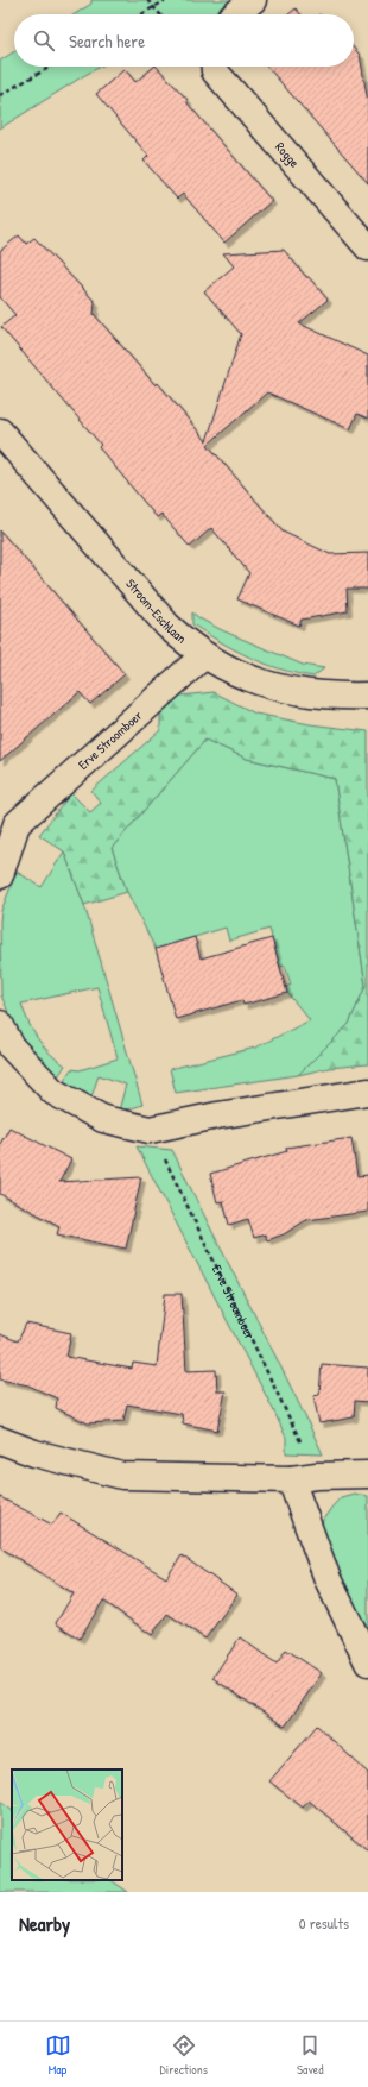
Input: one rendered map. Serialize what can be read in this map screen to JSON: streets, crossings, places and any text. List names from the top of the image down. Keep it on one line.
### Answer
{"streets":{"street":["Rogge","Stroom-Eschlaan","Erve Stroomboer"]},"crossings":[["Stroom-Eschlaan","Erve Stroomboer"]],"page":{"search":"Search here","heading":["Nearby","0 results"],"nav":["Map","Directions","Saved"]}}
